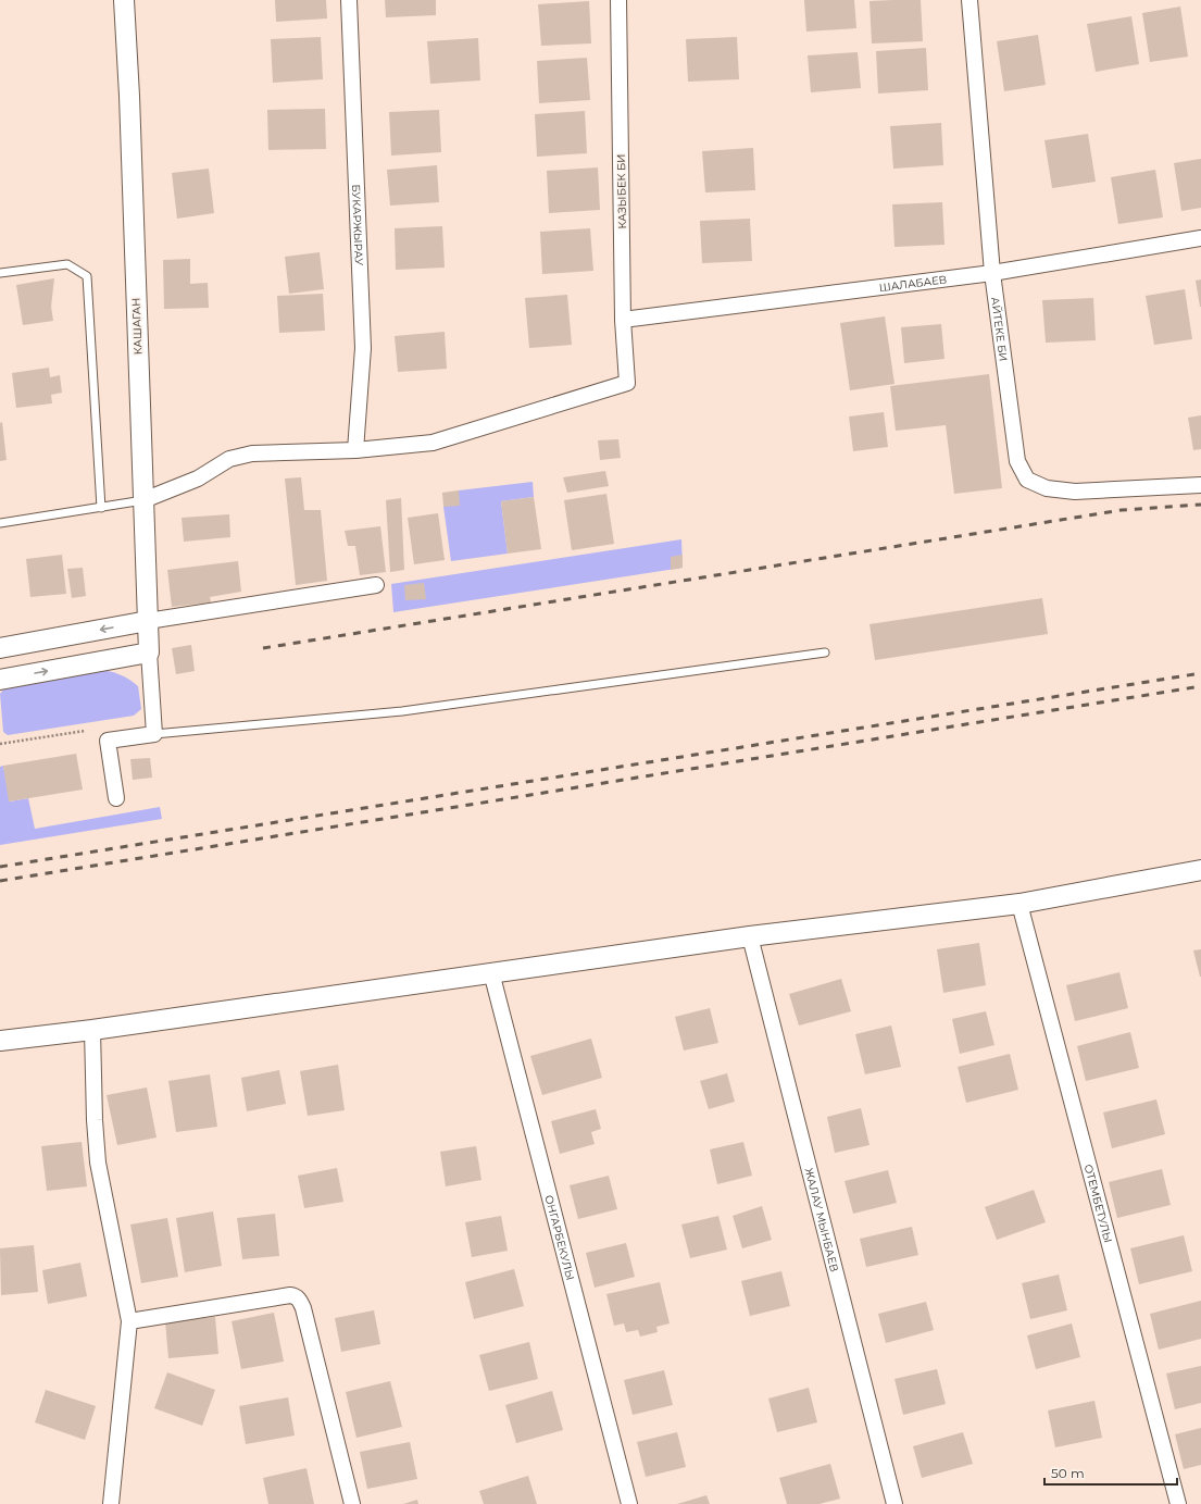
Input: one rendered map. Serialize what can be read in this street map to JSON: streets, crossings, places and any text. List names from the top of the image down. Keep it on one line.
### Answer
{"streets":{"street":["КАЗЫБЕК БИ","БУКАРЖЫРАУ","ШАЛАБАЕВ","КАШАГАН","АЙТЕКЕ БИ","ОТЕМБЕТУЛЫ","ЖАЛАУ МЫНБАЕВ","ОНГАРБЕКУЛЫ"]},"crossings":[["КАЗЫБЕК БИ","БУКАРЖЫРАУ"],["КАЗЫБЕК БИ","ШАЛАБАЕВ"],["ШАЛАБАЕВ","АЙТЕКЕ БИ"]],"scale_bar":"50 m"}
